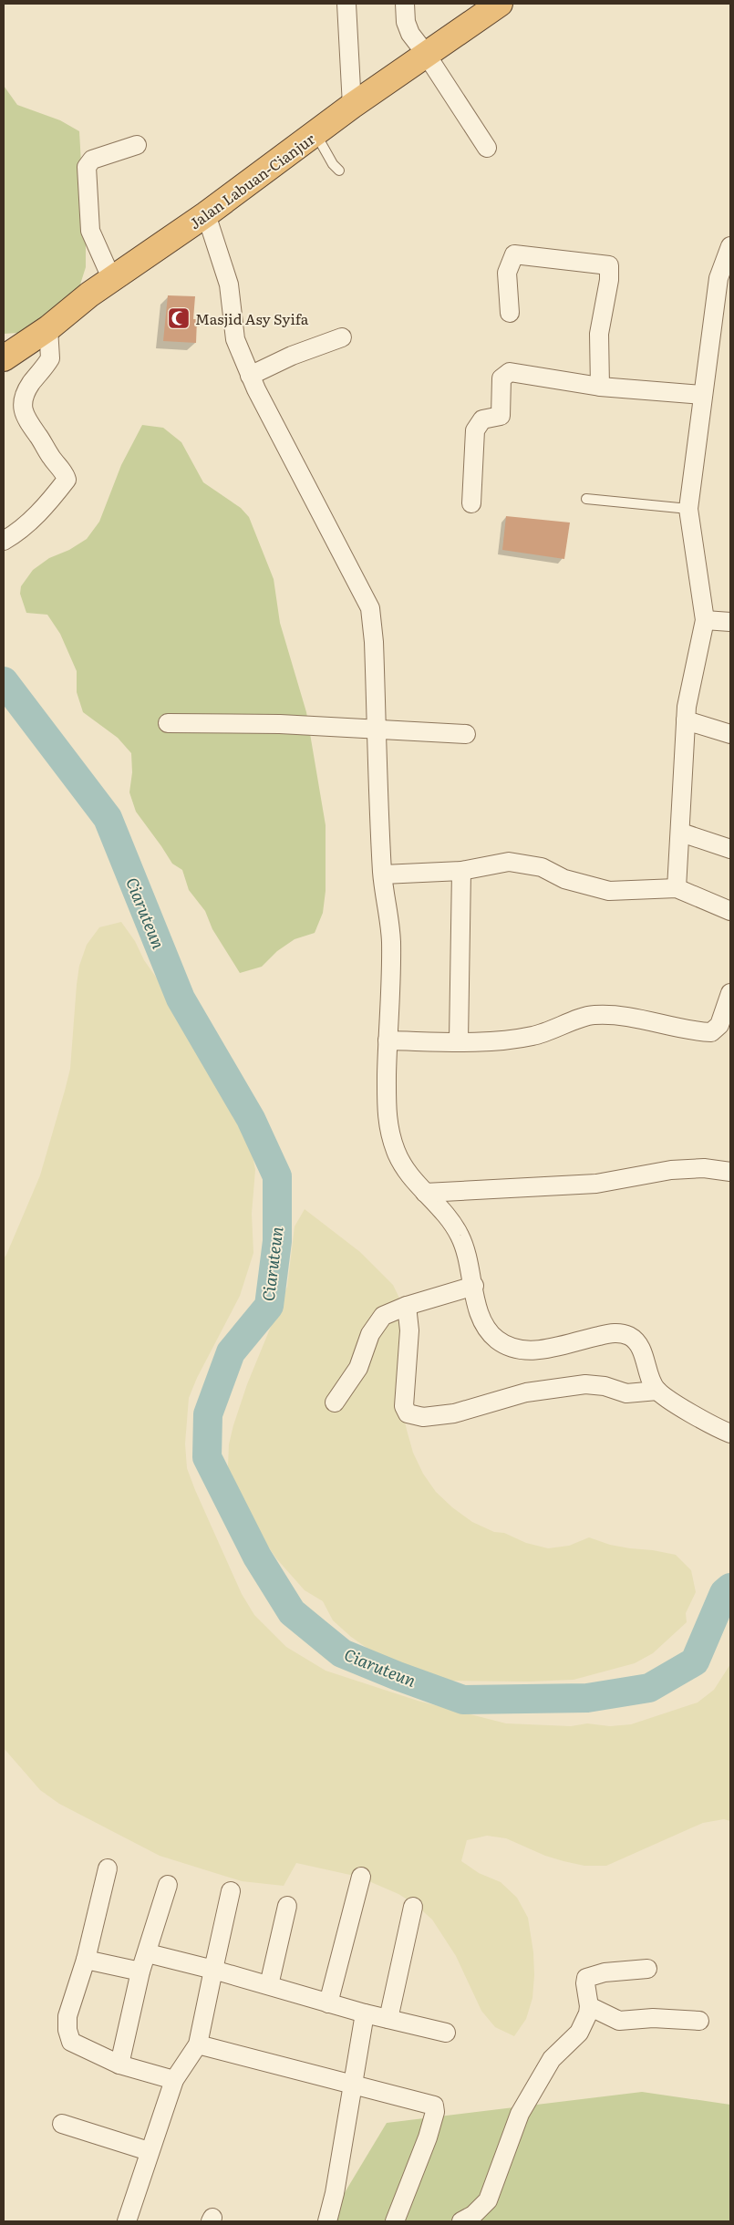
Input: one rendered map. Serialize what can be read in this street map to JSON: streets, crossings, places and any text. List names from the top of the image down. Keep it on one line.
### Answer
{"streets":{"highway":["Jalan Labuan-Cianjur"]},"water":["Ciaruteun"],"places":{"mosque":["Masjid Asy Syifa"]}}
